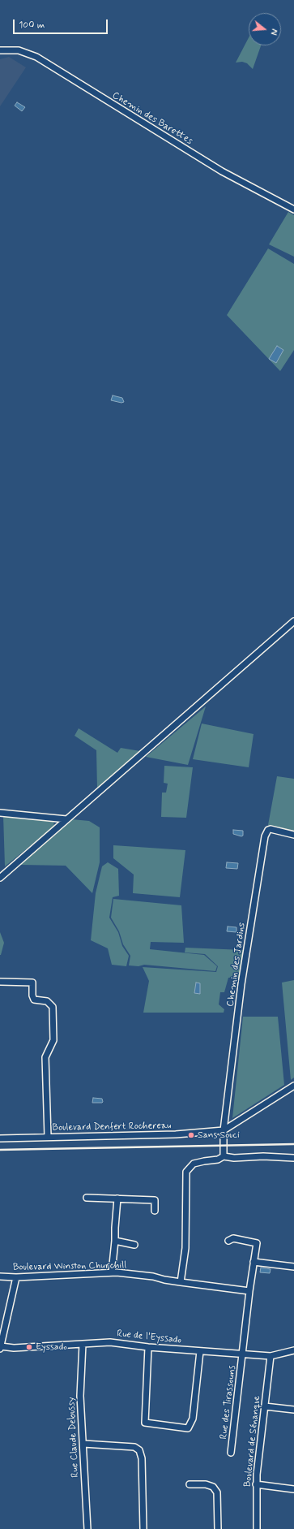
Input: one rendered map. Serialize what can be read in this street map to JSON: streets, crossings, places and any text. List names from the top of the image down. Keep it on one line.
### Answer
{"streets":{"street":["Chemin des Barettes","Chemin des Jardins","Boulevard Denfert Rochereau","Boulevard Winston Churchill","Rue de l'Eyssado","Rue des Tirassouns","Rue Claude Debussy","Boulevard de Sénanque"]},"crossings":[["Chemin des Jardins","Boulevard Denfert Rochereau"],["Boulevard Winston Churchill","Rue des Tirassouns"],["Rue de l'Eyssado","Rue des Tirassouns"],["Rue de l'Eyssado","Rue Claude Debussy"],["Rue de l'Eyssado","Boulevard de Sénanque"]],"places":["Sans Souci","Eyssado"],"scale_bar":"100 m","north":"right"}
